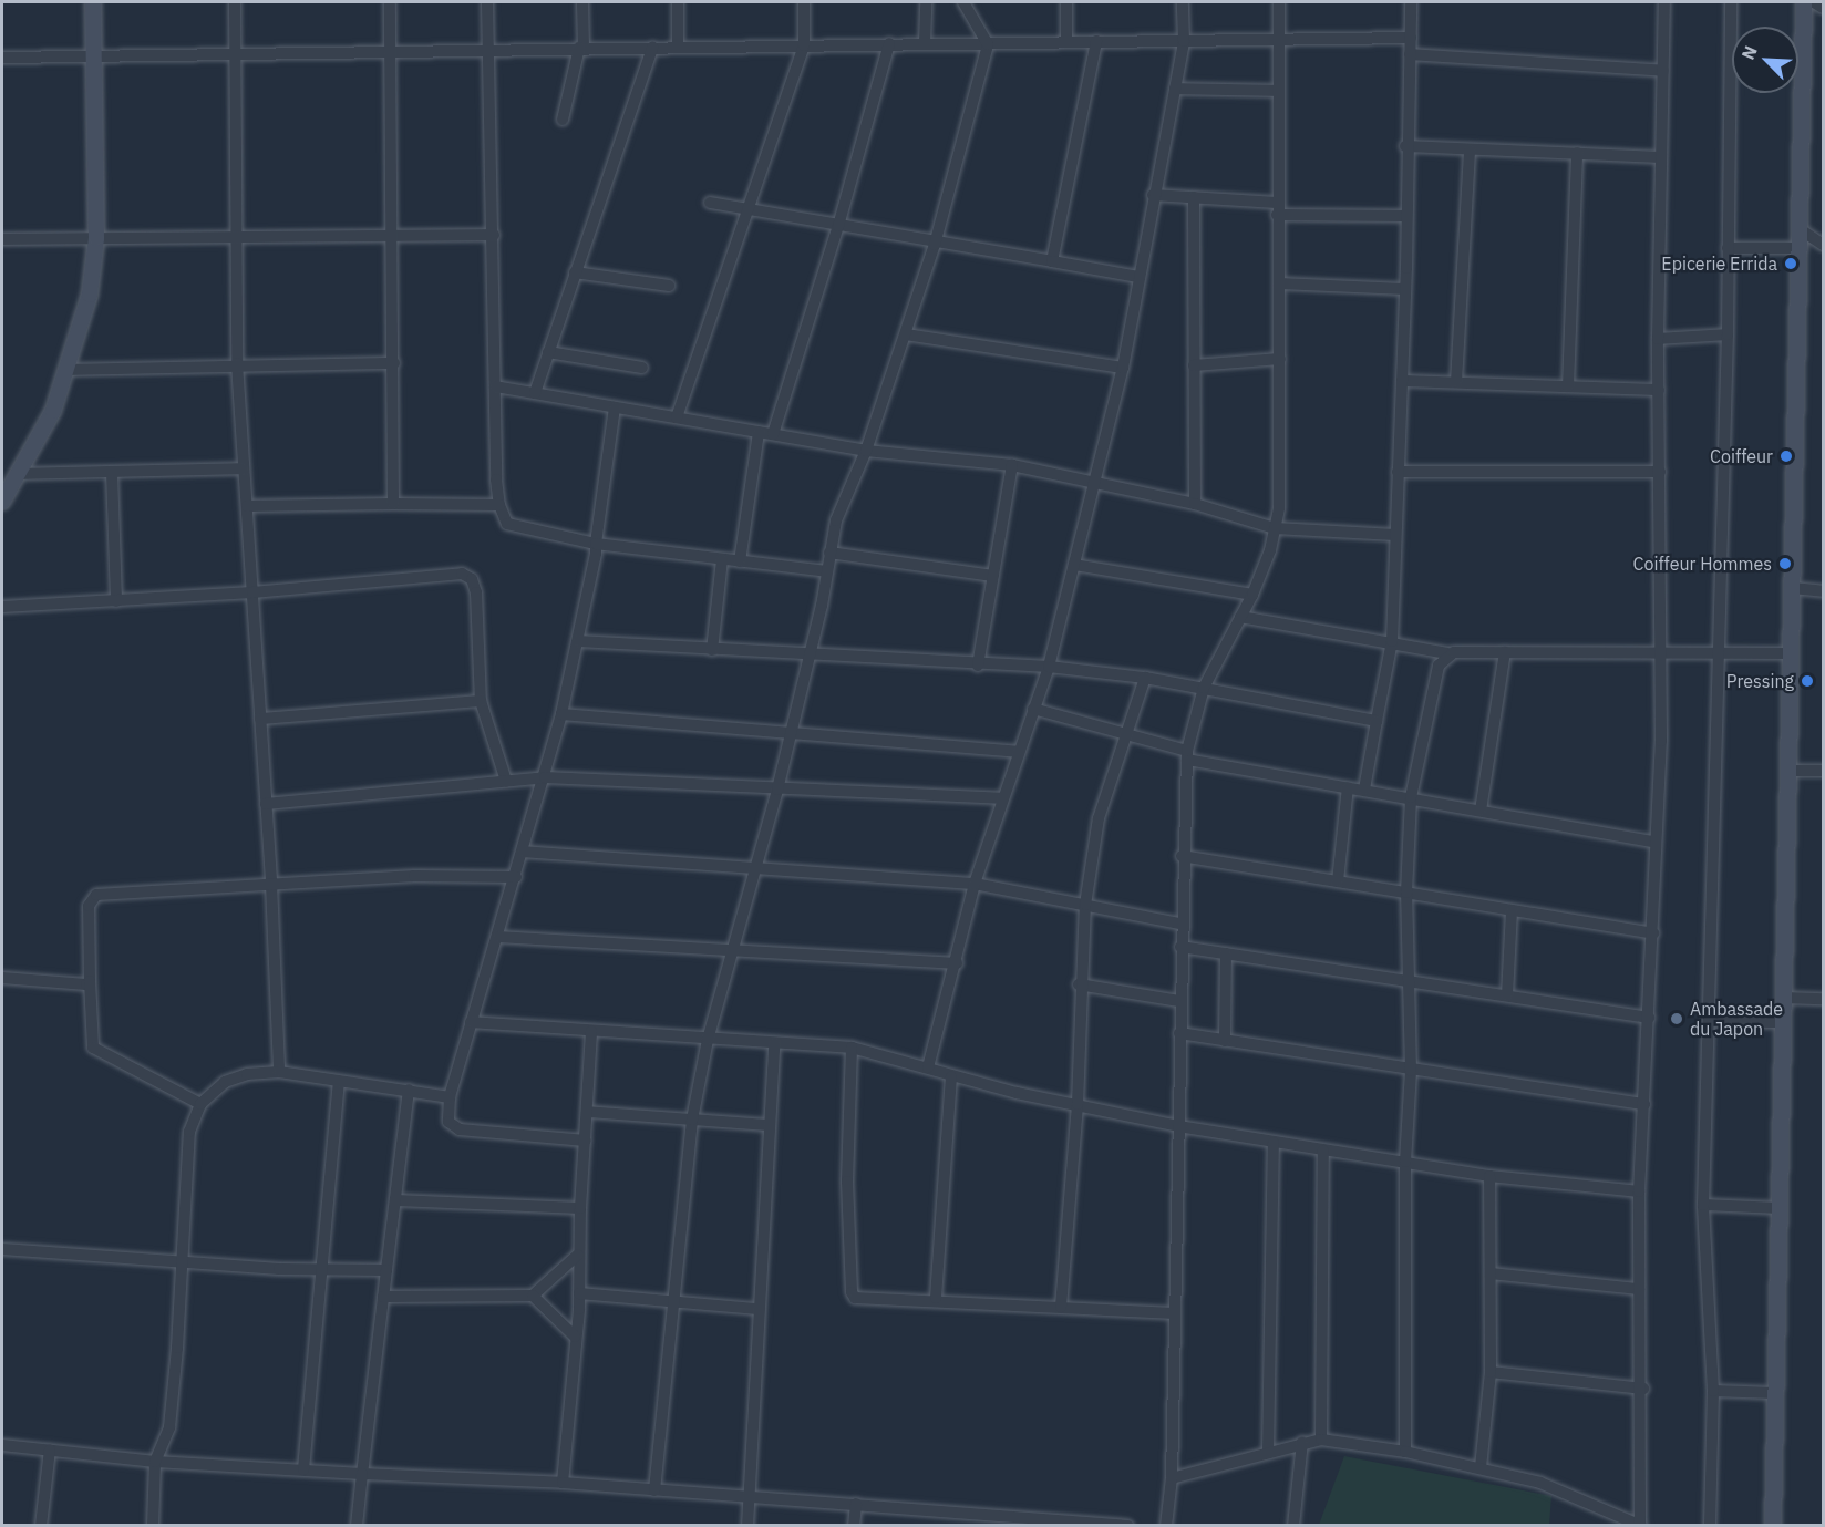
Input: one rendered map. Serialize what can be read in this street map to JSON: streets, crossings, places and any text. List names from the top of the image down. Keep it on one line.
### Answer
{"places":["Epicerie Errida","Coiffeur","Coiffeur Hommes","Pressing","Ambassade du Japon"],"north":"top left"}
